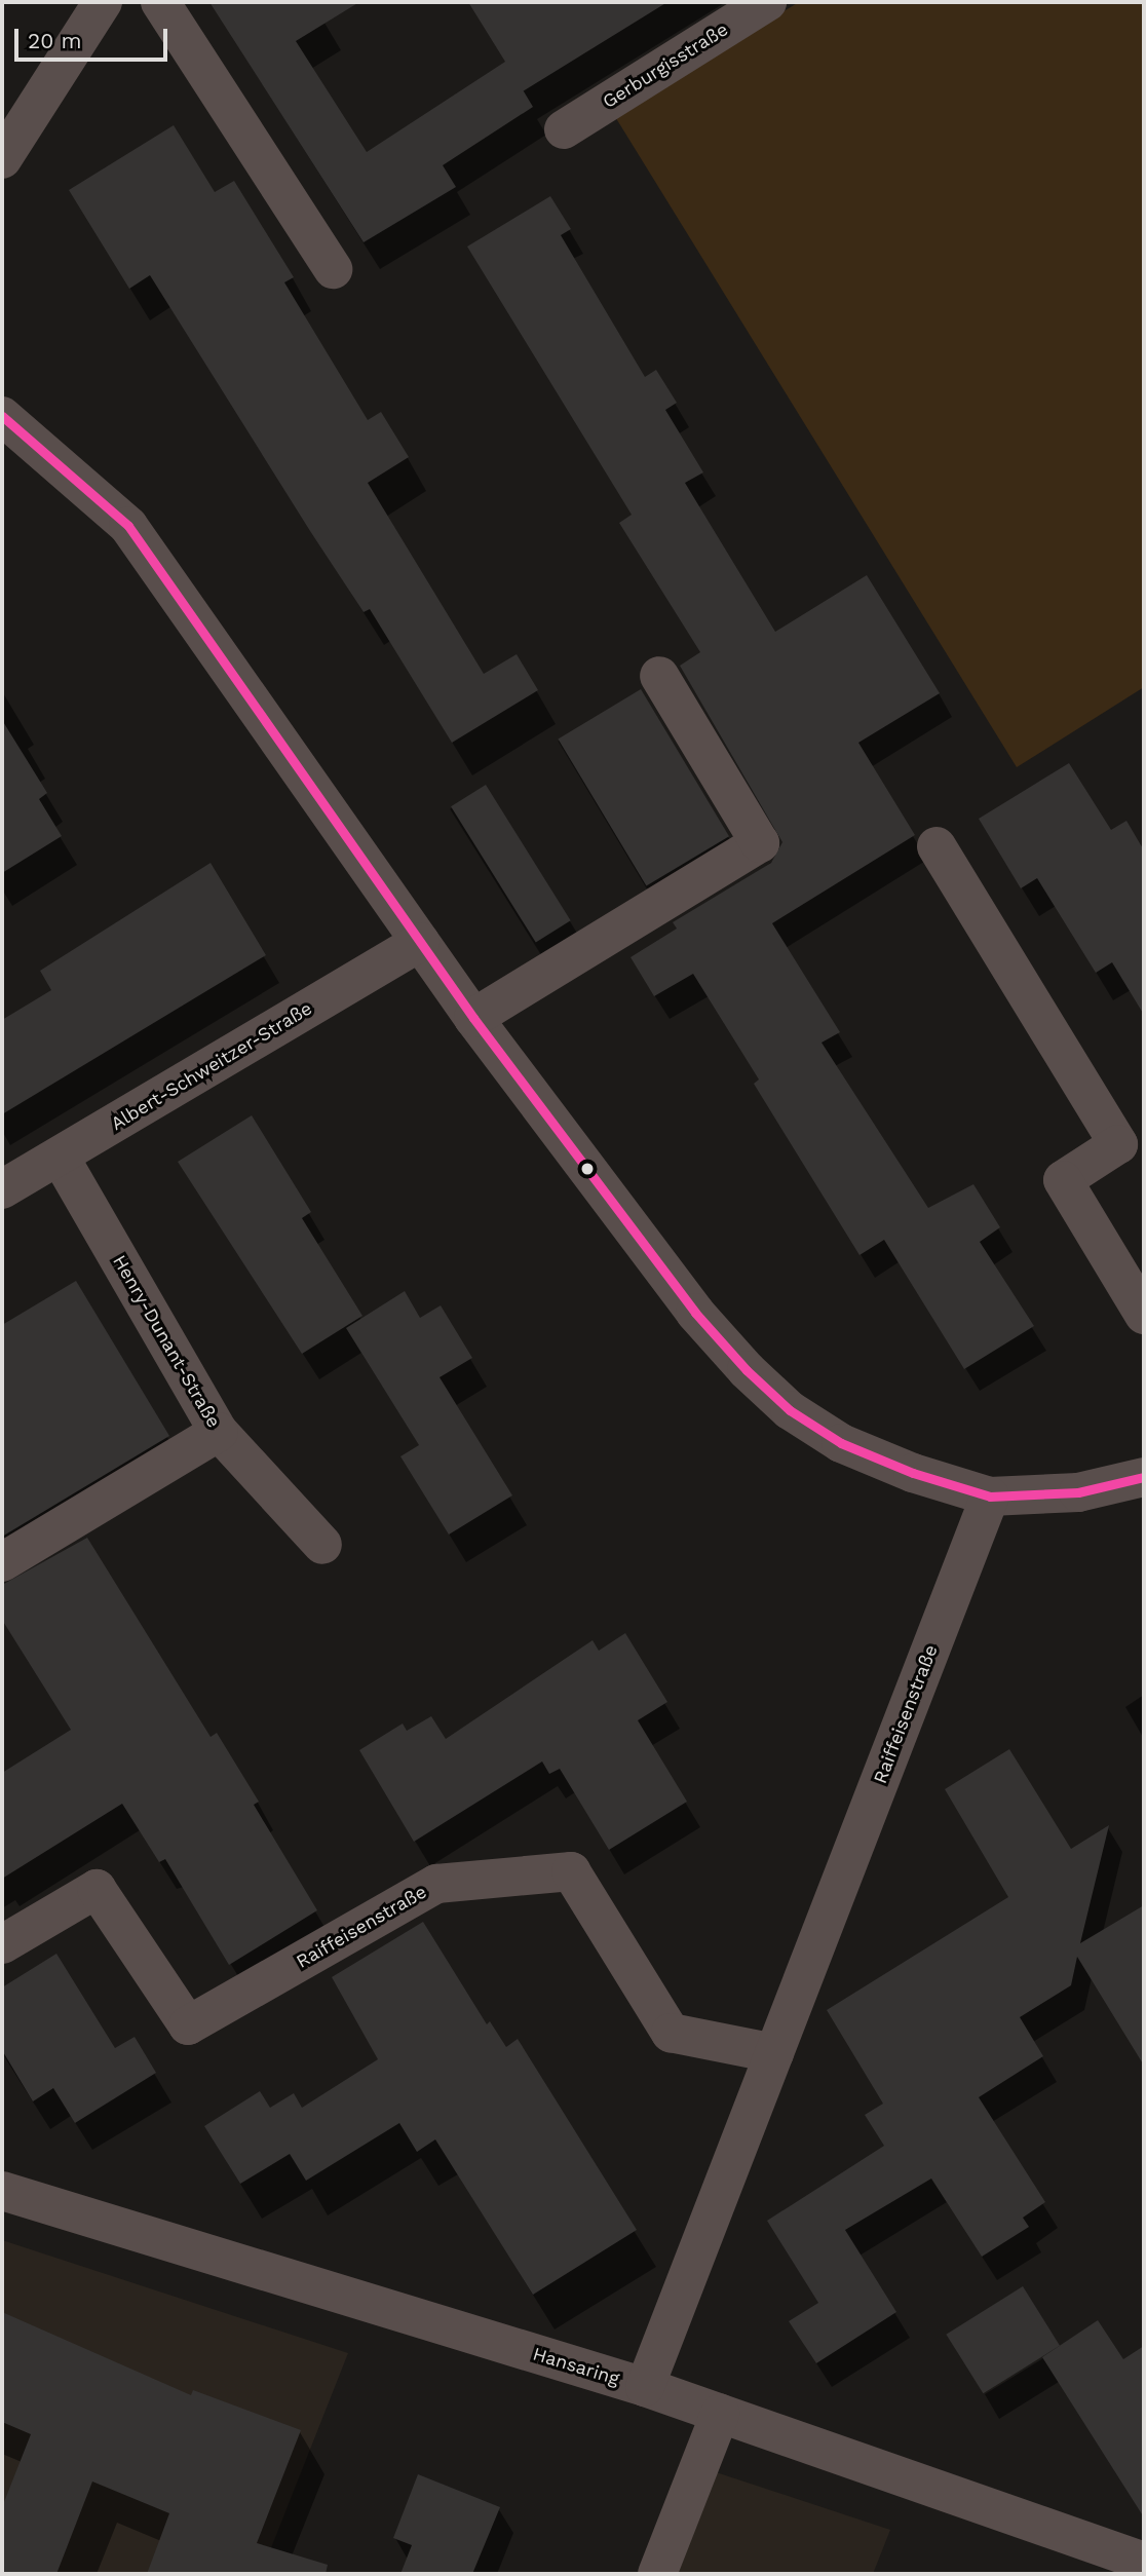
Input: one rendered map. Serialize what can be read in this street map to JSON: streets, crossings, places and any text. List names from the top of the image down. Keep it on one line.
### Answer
{"streets":{"street":["Gerburgisstraße","Albert-Schweitzer-Straße","Henry-Dunant-Straße","Raiffeisenstraße","Hansaring"]},"crossings":[["Albert-Schweitzer-Straße","Henry-Dunant-Straße"],["Raiffeisenstraße","Hansaring"]],"scale_bar":"20 m"}
